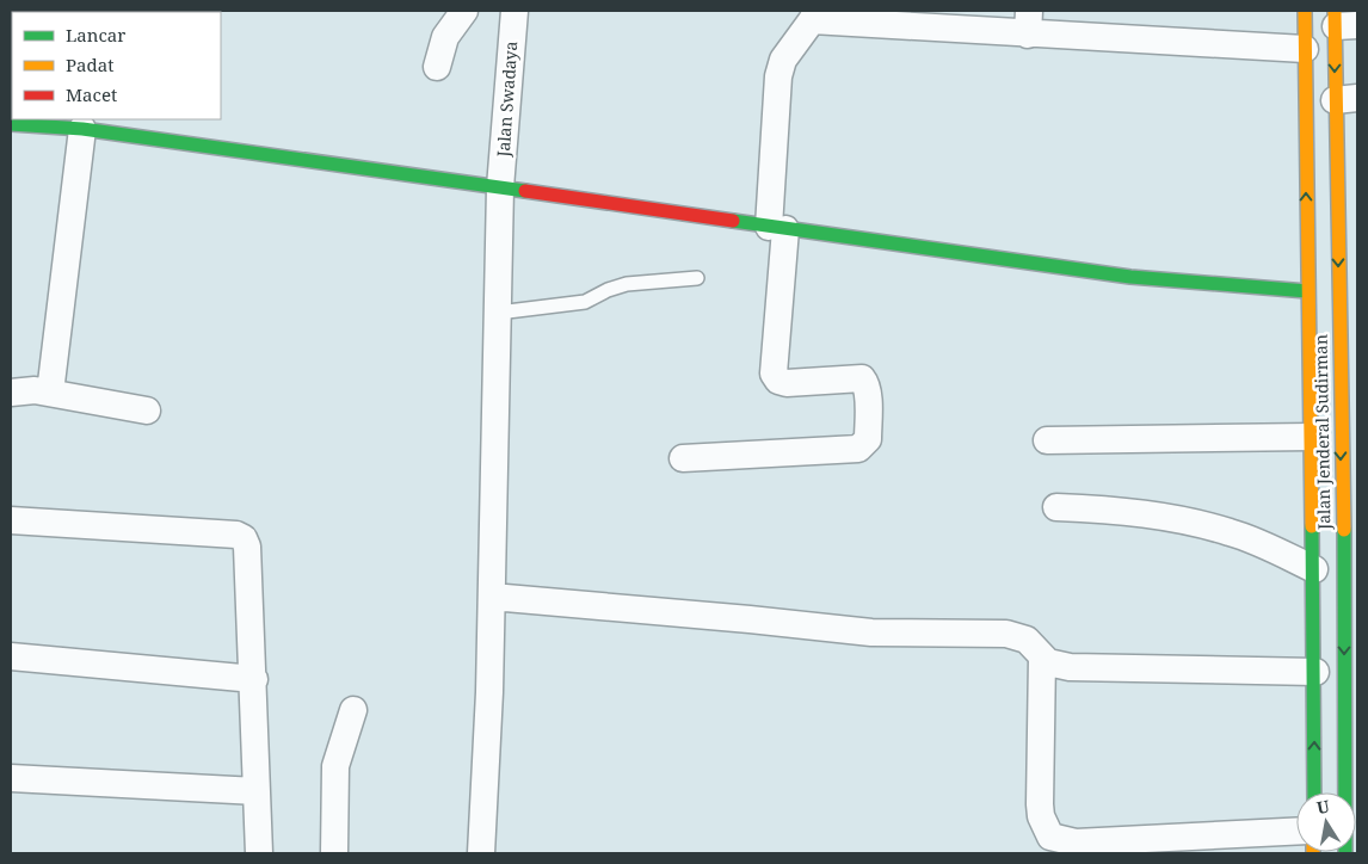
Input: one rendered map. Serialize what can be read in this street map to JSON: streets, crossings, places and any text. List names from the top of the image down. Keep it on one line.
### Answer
{"streets":{"main road":["Jalan Jenderal Sudirman"],"street":["Jalan Swadaya"]},"legend":["Lancar","Padat","Macet"],"north":"top"}
